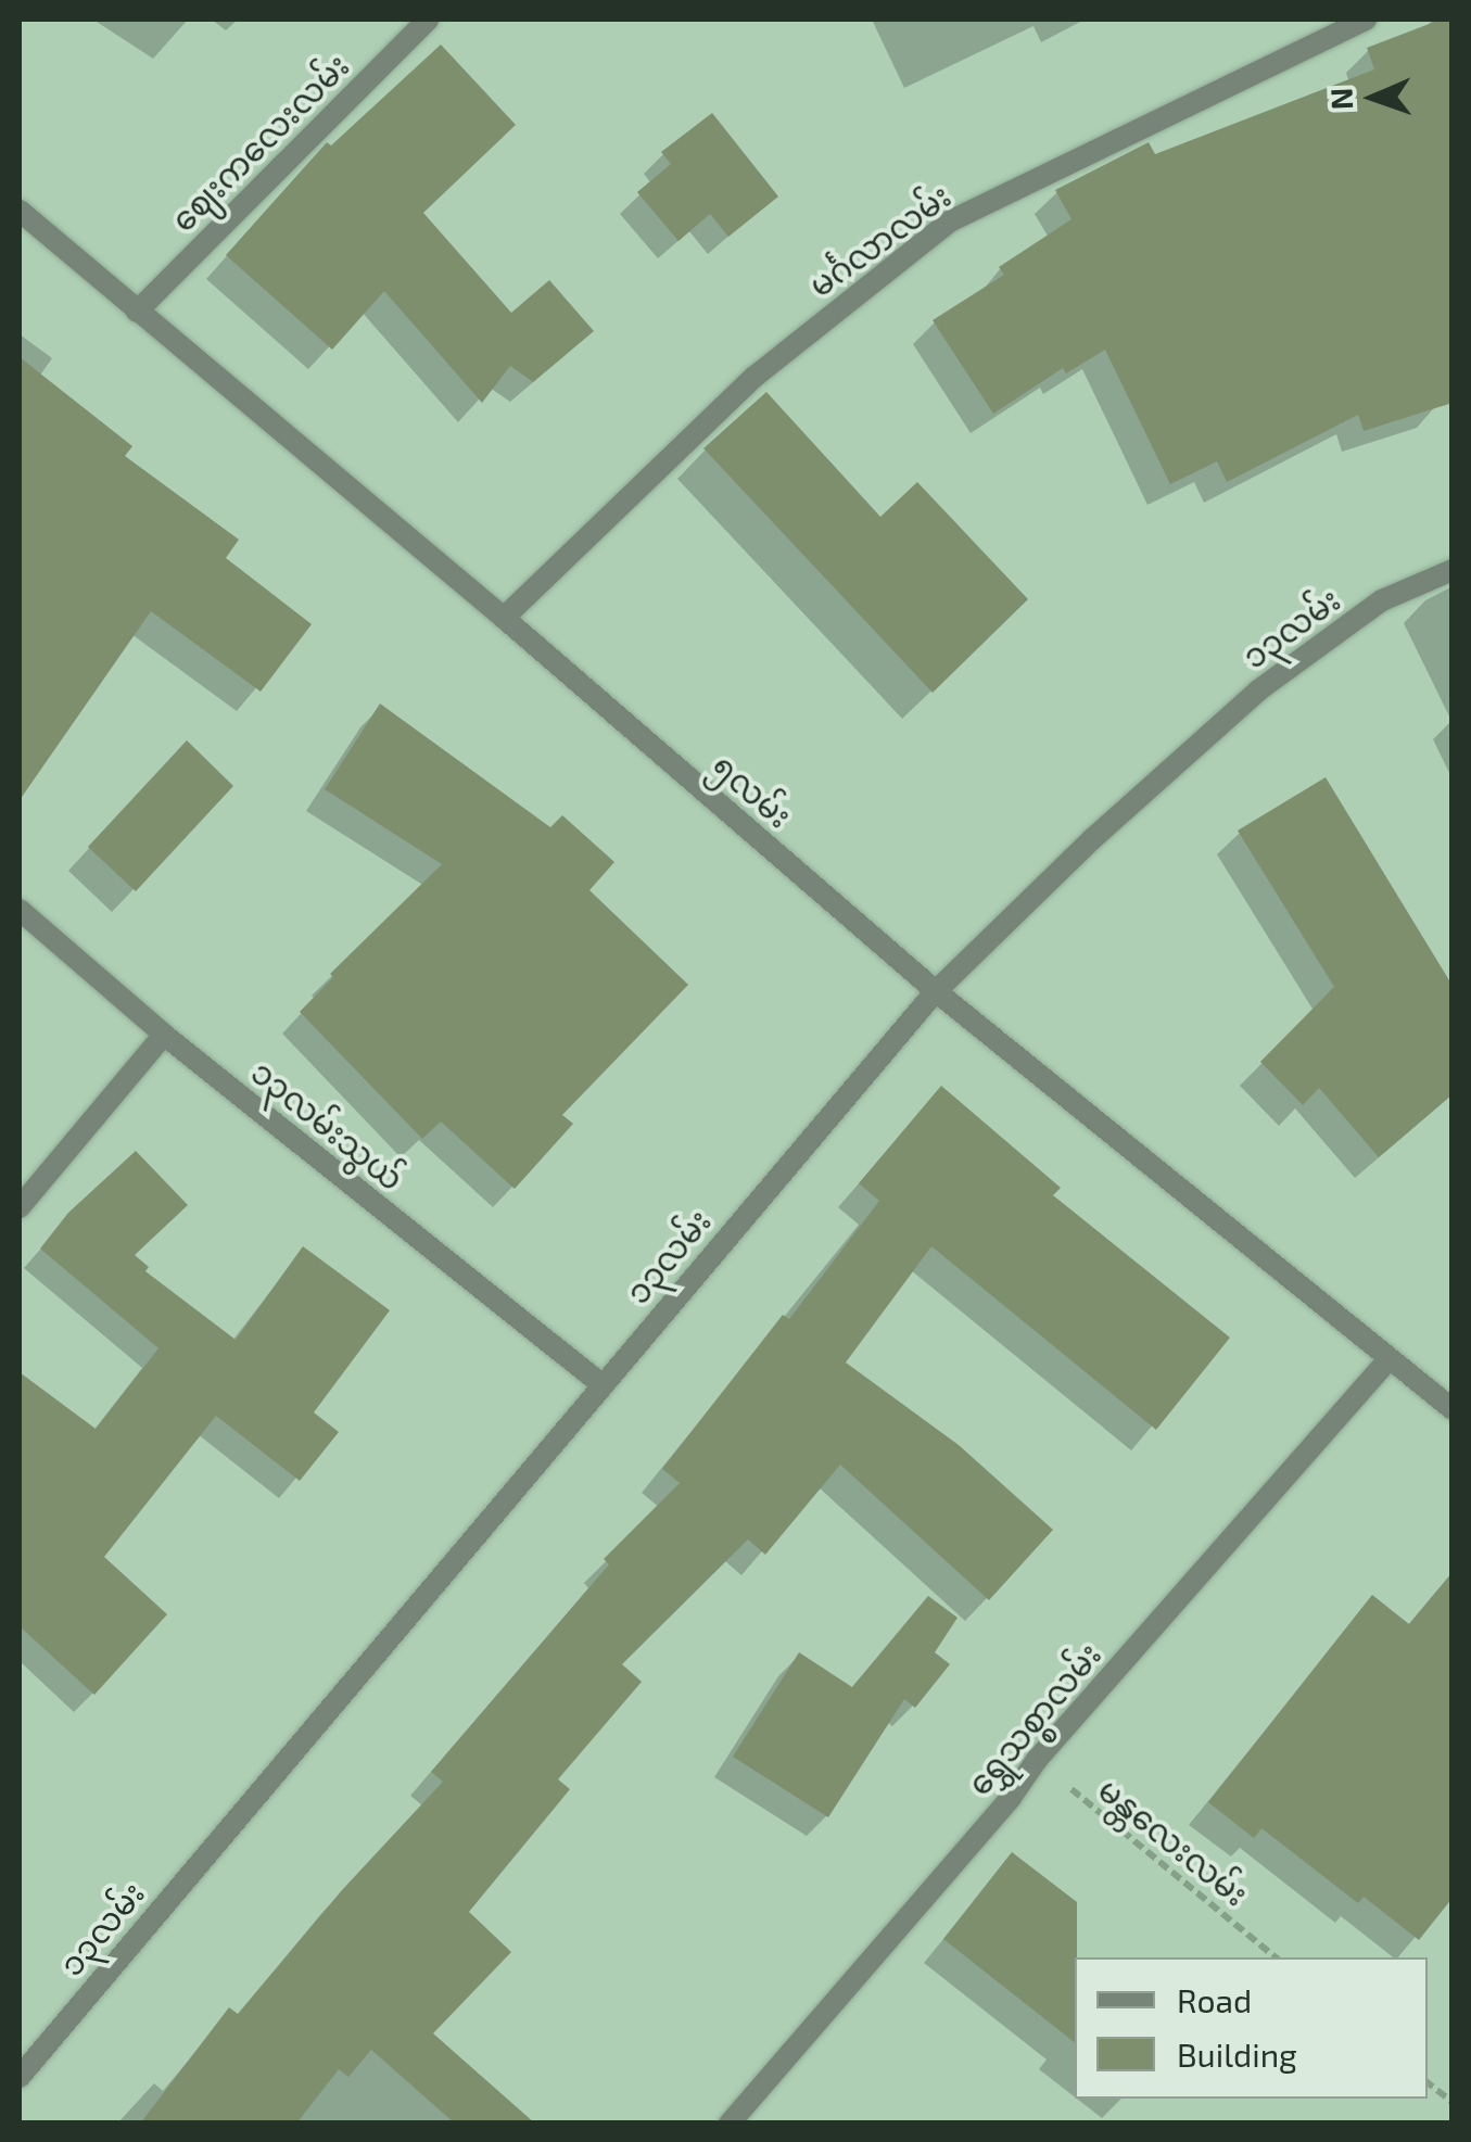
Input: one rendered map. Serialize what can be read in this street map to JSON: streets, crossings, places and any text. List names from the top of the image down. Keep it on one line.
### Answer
{"streets":{"street":["ဈေးကလေးလမ်း","မင်္ဂလာလမ်း","၁၃လမ်း","၅လမ်း","၁၃လမ်းသွယ်","ရွှေသစ္စာလမ်း"],"path":["မန္တလေးလမ်း"]},"crossings":[["ဈေးကလေးလမ်း","၅လမ်း"],["မင်္ဂလာလမ်း","၅လမ်း"],["၁၃လမ်း","၅လမ်း"],["၁၃လမ်း","၁၃လမ်းသွယ်"],["၅လမ်း","ရွှေသစ္စာလမ်း"],["ရွှေသစ္စာလမ်း","မန္တလေးလမ်း"]],"legend":["Road","Building"],"north":"left"}
